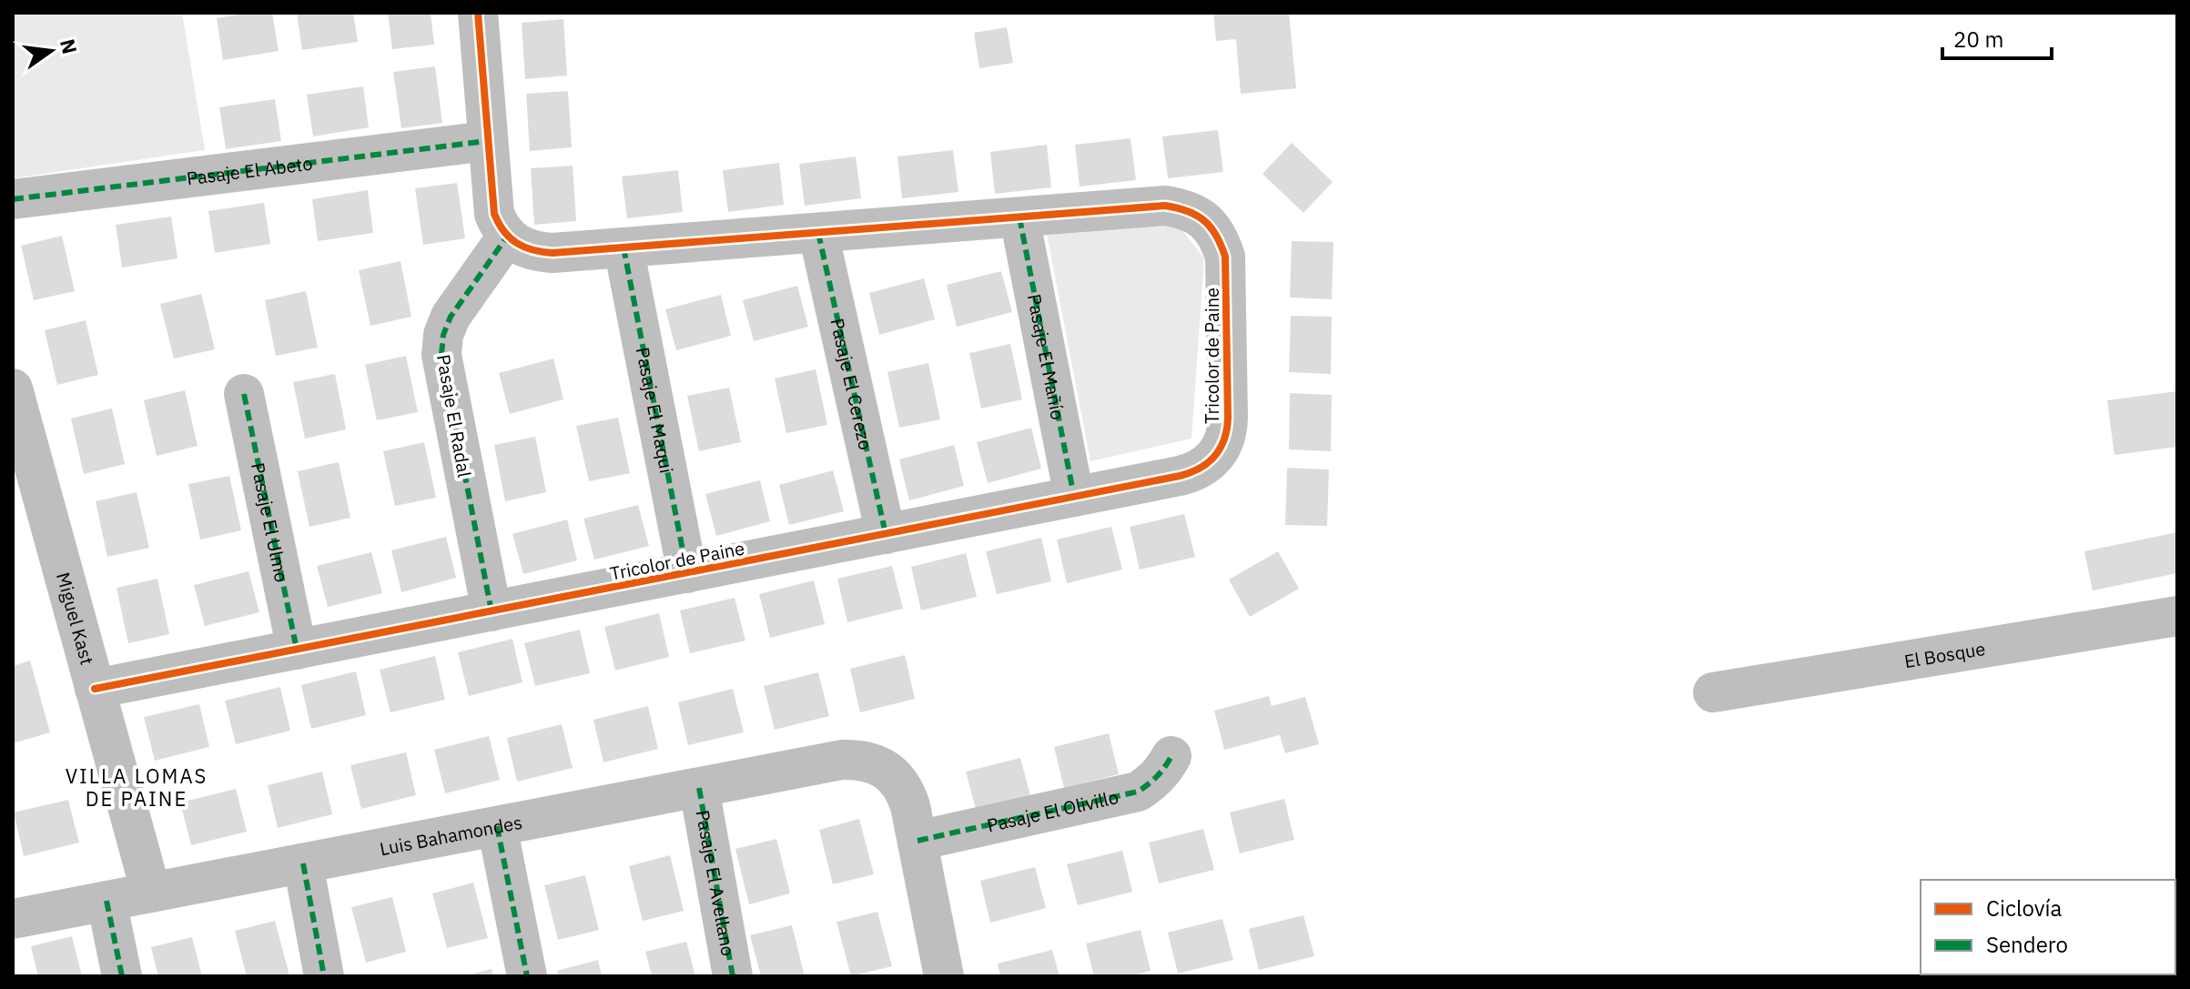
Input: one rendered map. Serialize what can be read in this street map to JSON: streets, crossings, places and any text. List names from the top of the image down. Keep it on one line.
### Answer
{"streets":{"street":["Pasaje El Abeto","Tricolor de Paine","Pasaje El Mañío","Pasaje El Cerezo","Pasaje El Maqui","Pasaje El Radal","Pasaje El Ulmo","Miguel Kast","El Bosque","Pasaje El Olivillo","Luis Bahamondes","Pasaje El Avellano"]},"crossings":[["Tricolor de Paine","Pasaje El Mañío"],["Tricolor de Paine","Pasaje El Cerezo"],["Tricolor de Paine","Pasaje El Maqui"],["Tricolor de Paine","Pasaje El Radal"],["Tricolor de Paine","Pasaje El Ulmo"],["Tricolor de Paine","Miguel Kast"],["Miguel Kast","Luis Bahamondes"],["Pasaje El Olivillo","Luis Bahamondes"],["Luis Bahamondes","Pasaje El Avellano"]],"districts":["VILLA LOMAS DE PAINE"],"legend":["Ciclovía","Sendero"],"scale_bar":"20 m","north":"right"}
